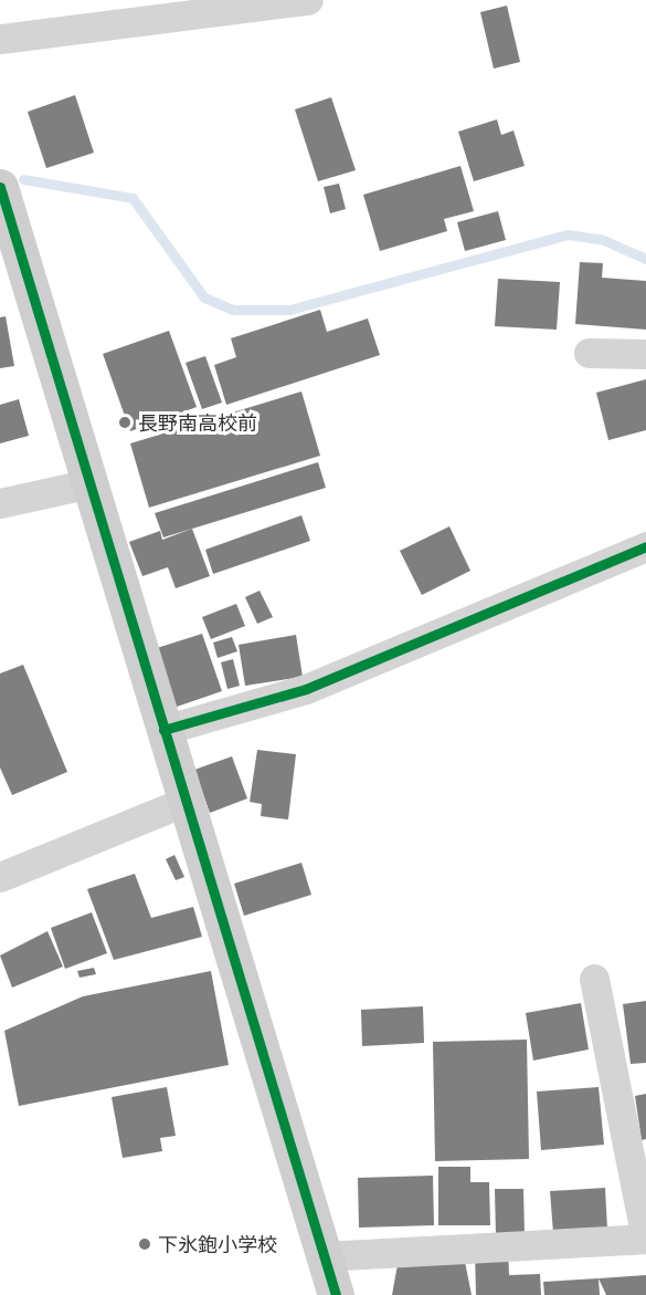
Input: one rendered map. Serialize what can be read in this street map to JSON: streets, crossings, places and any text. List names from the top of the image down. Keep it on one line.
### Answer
{"places":["長野南高校前","下氷鉋小学校"]}
